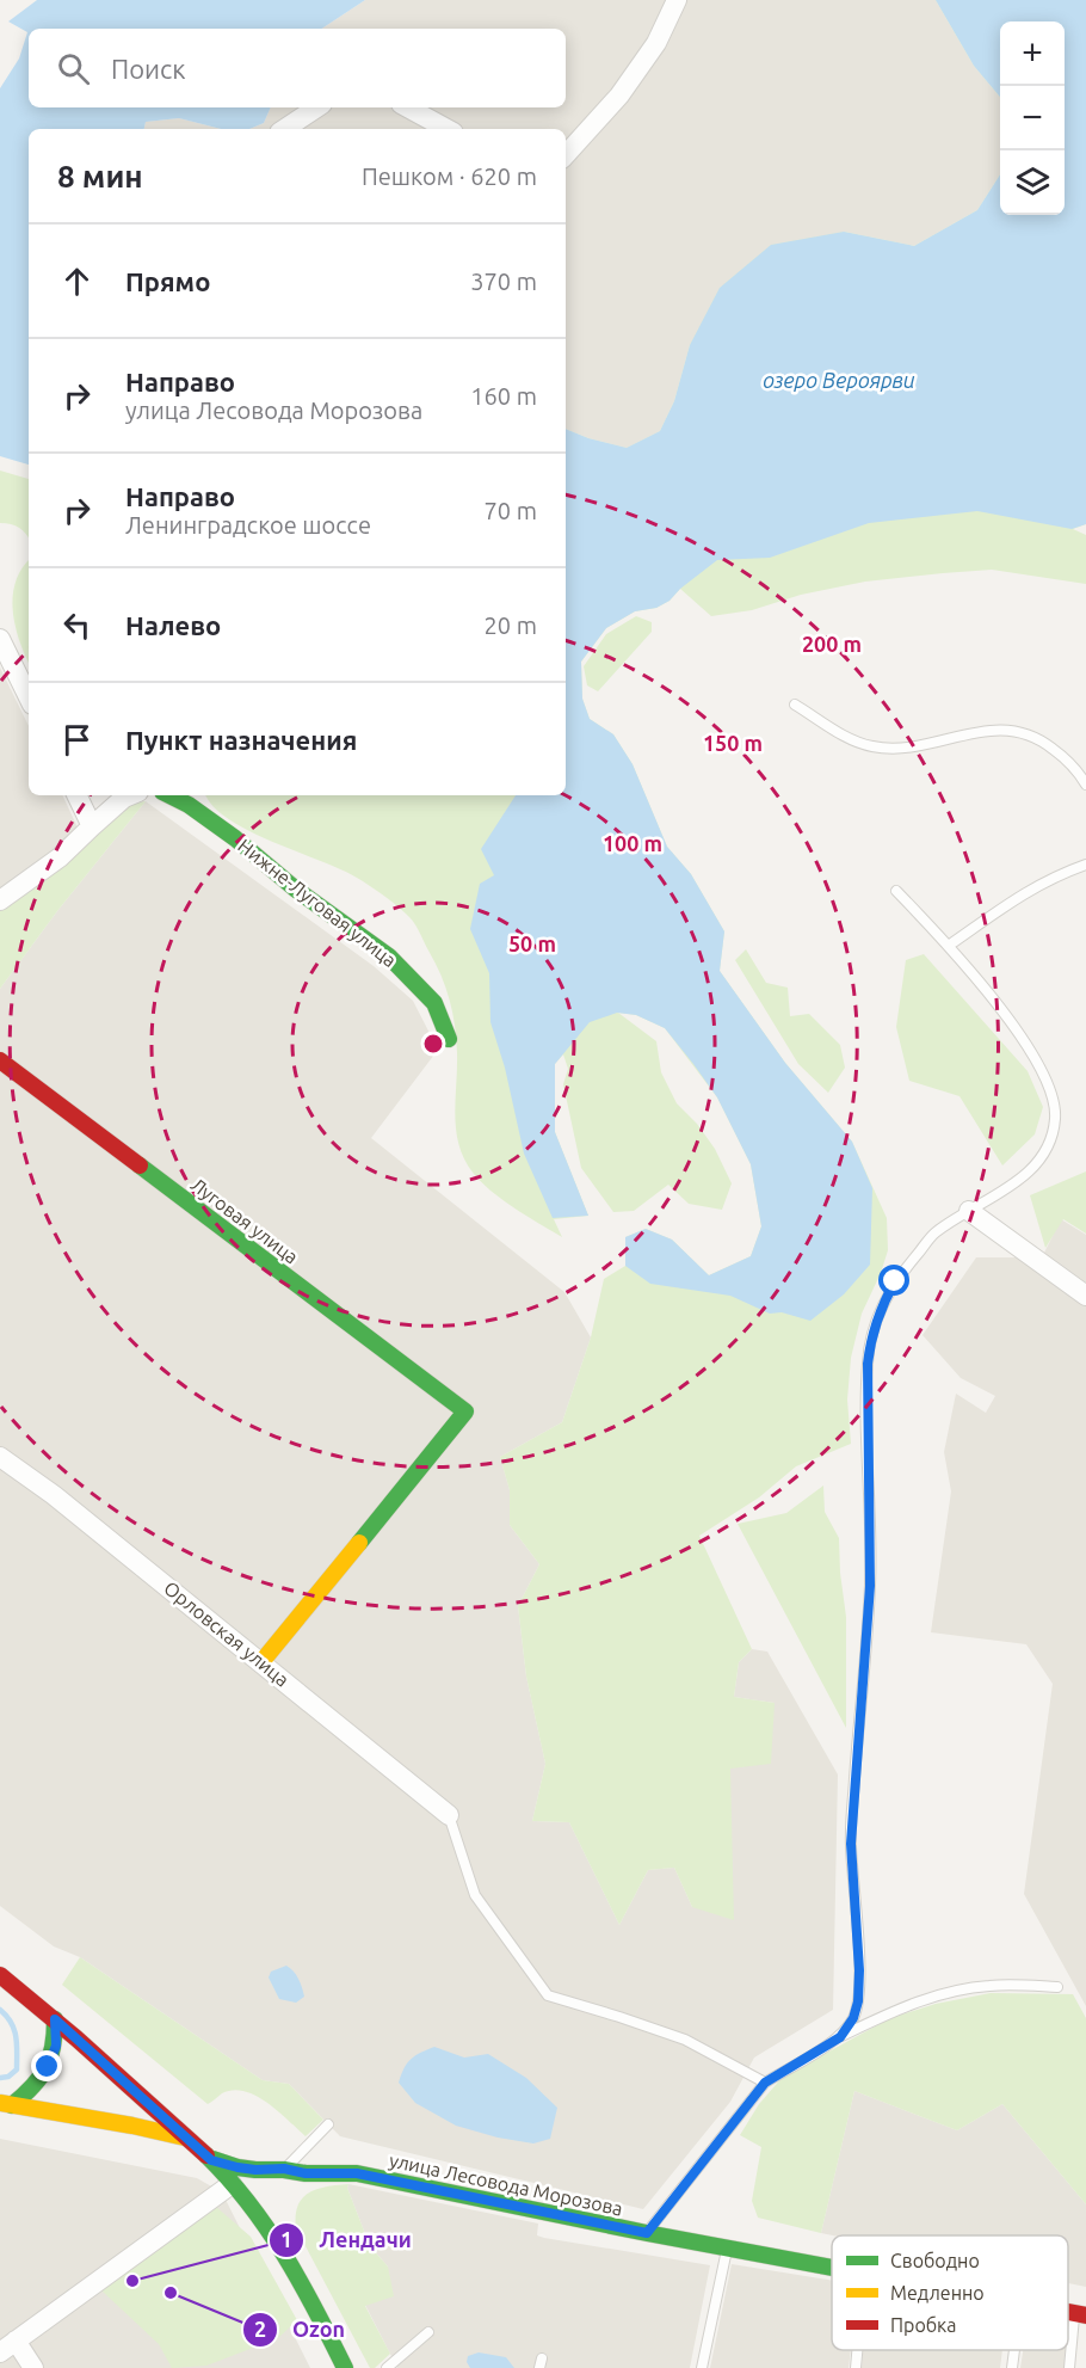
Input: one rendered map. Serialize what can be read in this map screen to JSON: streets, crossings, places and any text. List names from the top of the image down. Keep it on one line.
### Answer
{"streets":{"street":["Нижне-Луговая улица","Луговая улица","Орловская улица","улица Лесовода Морозова"]},"crossings":[["Луговая улица","Орловская улица"]],"water":["озеро Вероярви"],"places":["Лендачи","Ozon"],"legend":["Свободно","Медленно","Пробка"],"page":{"map_buttons":["+","−"],"search":"Поиск","heading":["8 мин","Пешком · 620 m"],"list":[["Прямо","370 m"],["Направо","улица Лесовода Морозова","160 m"],["Направо","Ленинградское шоссе","70 m"],["Налево","20 m"],"Пункт назначения"]},"rings":["200 m","150 m","100 m","50 m"]}
